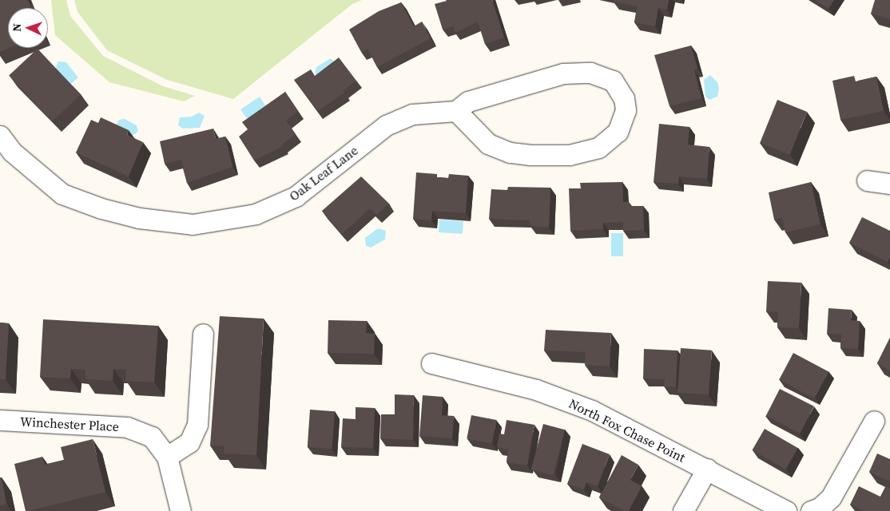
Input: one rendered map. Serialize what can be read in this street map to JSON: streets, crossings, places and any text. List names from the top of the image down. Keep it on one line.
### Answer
{"streets":{"street":["Oak Leaf Lane","Winchester Place","North Fox Chase Point"]},"north":"left"}
